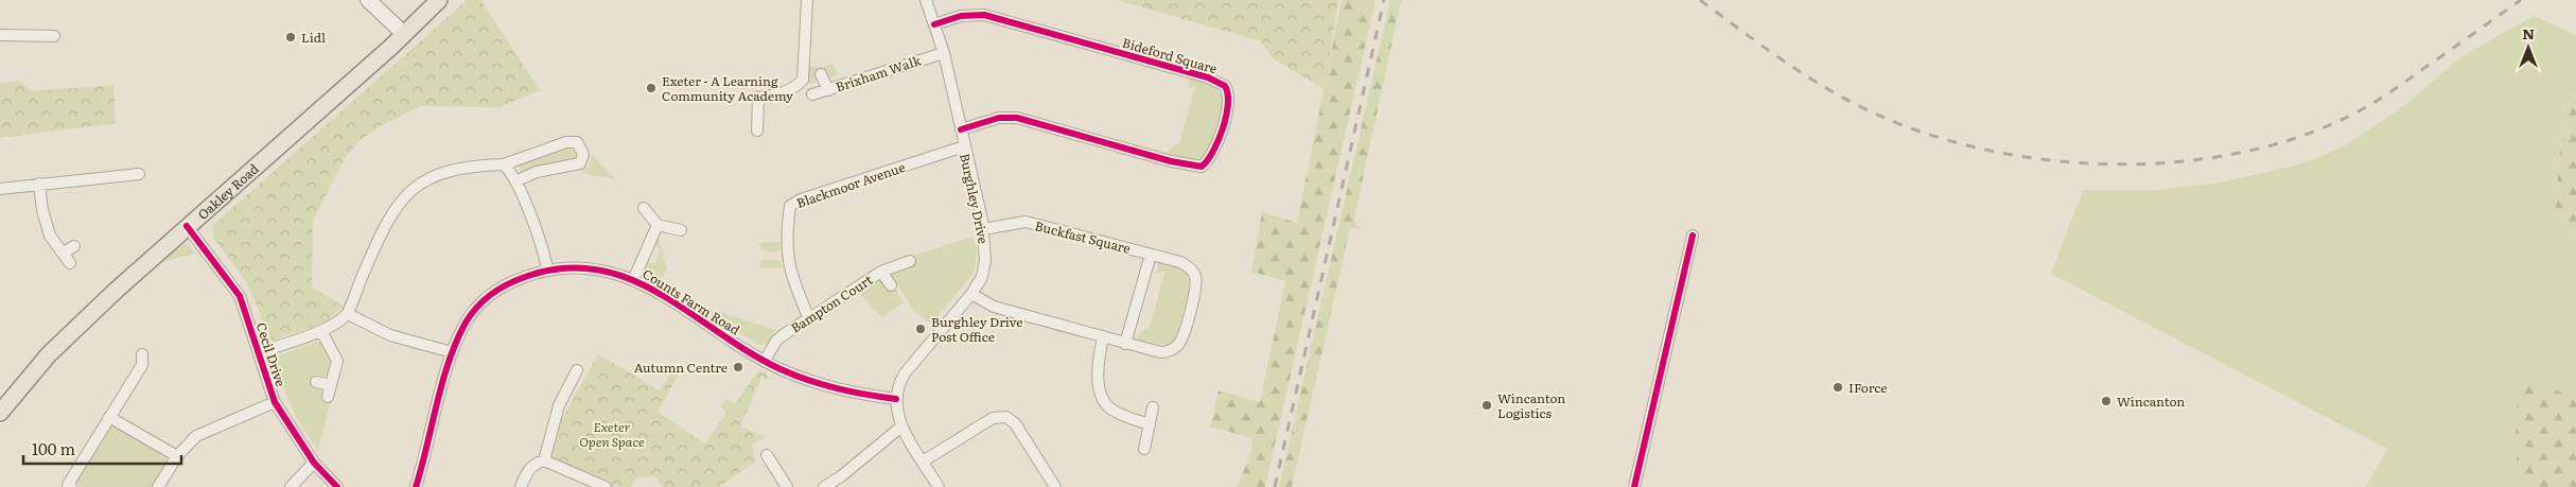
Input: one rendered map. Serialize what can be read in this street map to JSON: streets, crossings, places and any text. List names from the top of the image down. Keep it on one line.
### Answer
{"streets":{"main road":["Oakley Road"],"street":["Bideford Square","Brixham Walk","Blackmoor Avenue","Burghley Drive","Buckfast Square","Counts Farm Road","Bampton Court","Cecil Drive"]},"crossings":[["Bideford Square","Burghley Drive"],["Brixham Walk","Burghley Drive"],["Blackmoor Avenue","Burghley Drive"],["Blackmoor Avenue","Bampton Court"],["Oakley Road","Cecil Drive"],["Burghley Drive","Buckfast Square"],["Burghley Drive","Counts Farm Road"],["Counts Farm Road","Bampton Court"]],"parks":["Exeter Open Space"],"places":["Lidl","Exeter - A Learning Community Academy","Burghley Drive Post Office","Autumn Centre","IForce","Wincanton","Wincanton Logistics"],"scale_bar":"100 m","north":"top"}
